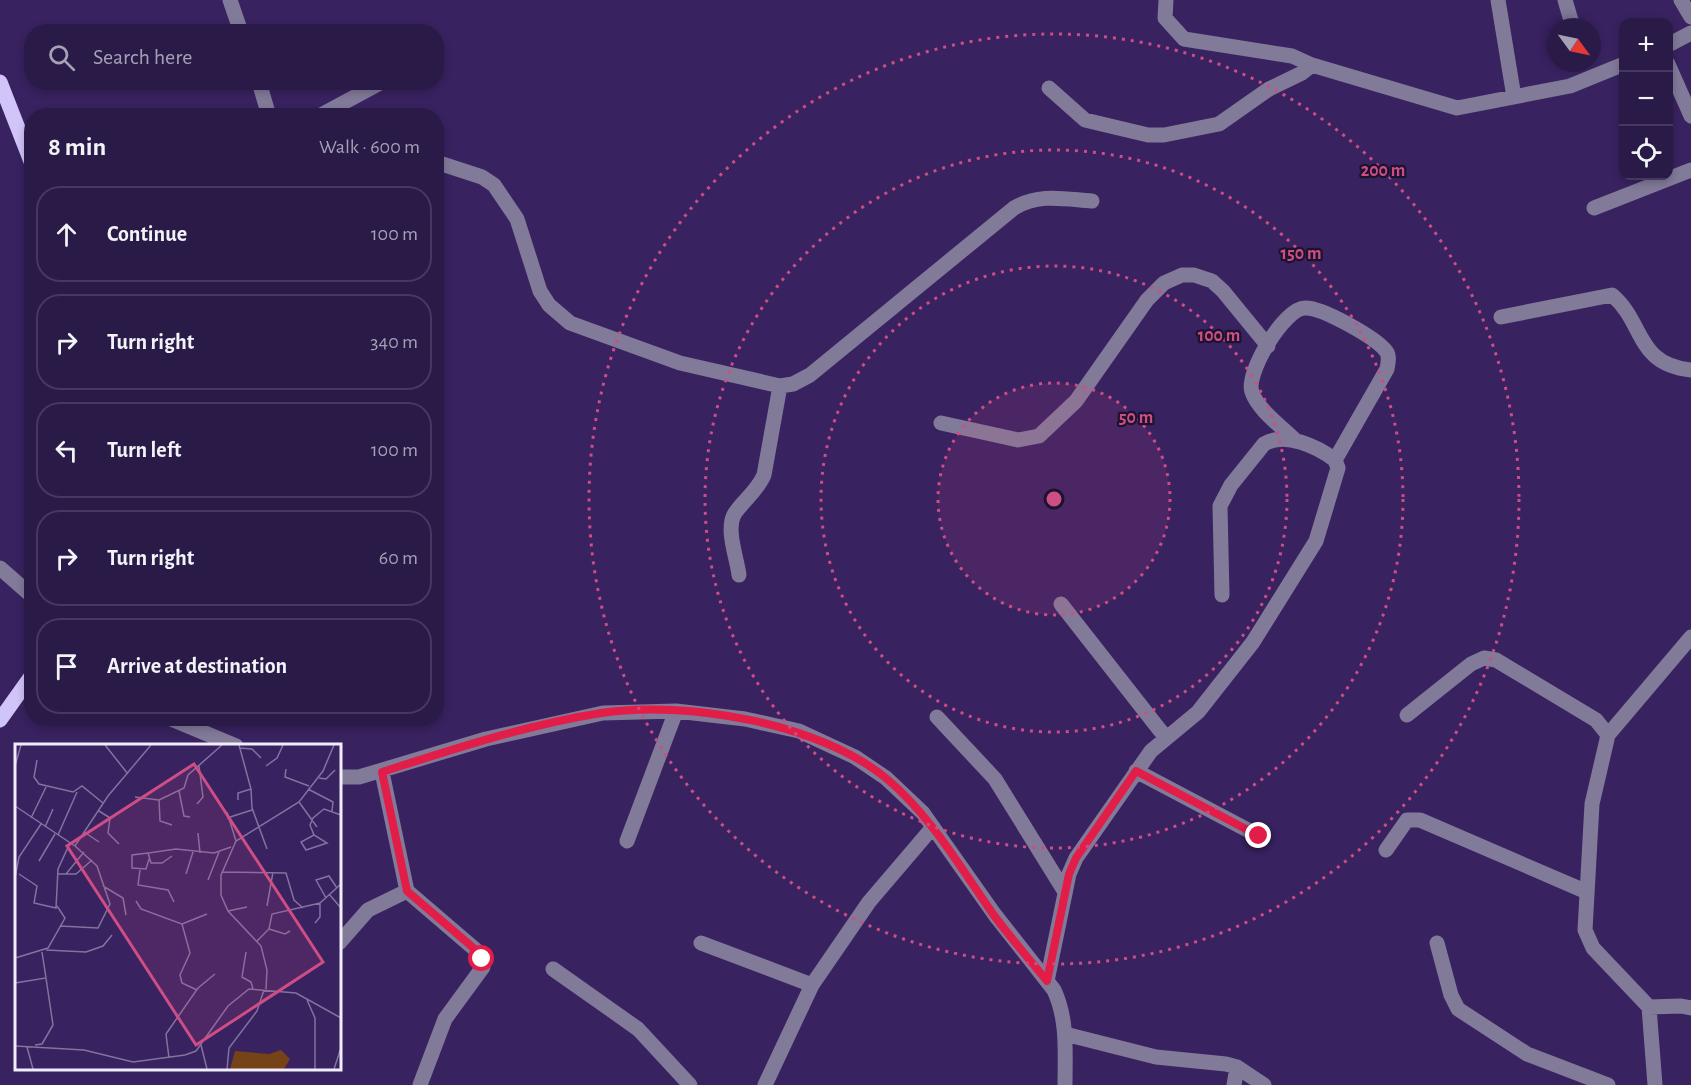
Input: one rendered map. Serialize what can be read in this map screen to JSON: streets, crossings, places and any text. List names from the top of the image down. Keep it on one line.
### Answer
{"north":"bottom right","page":{"map_buttons":["+","−"],"search":"Search here","heading":["8 min","Walk · 600 m"],"list":[["Continue","100 m"],["Turn right","340 m"],["Turn left","100 m"],["Turn right","60 m"],"Arrive at destination"]},"rings":["200 m","150 m","100 m","50 m"]}
